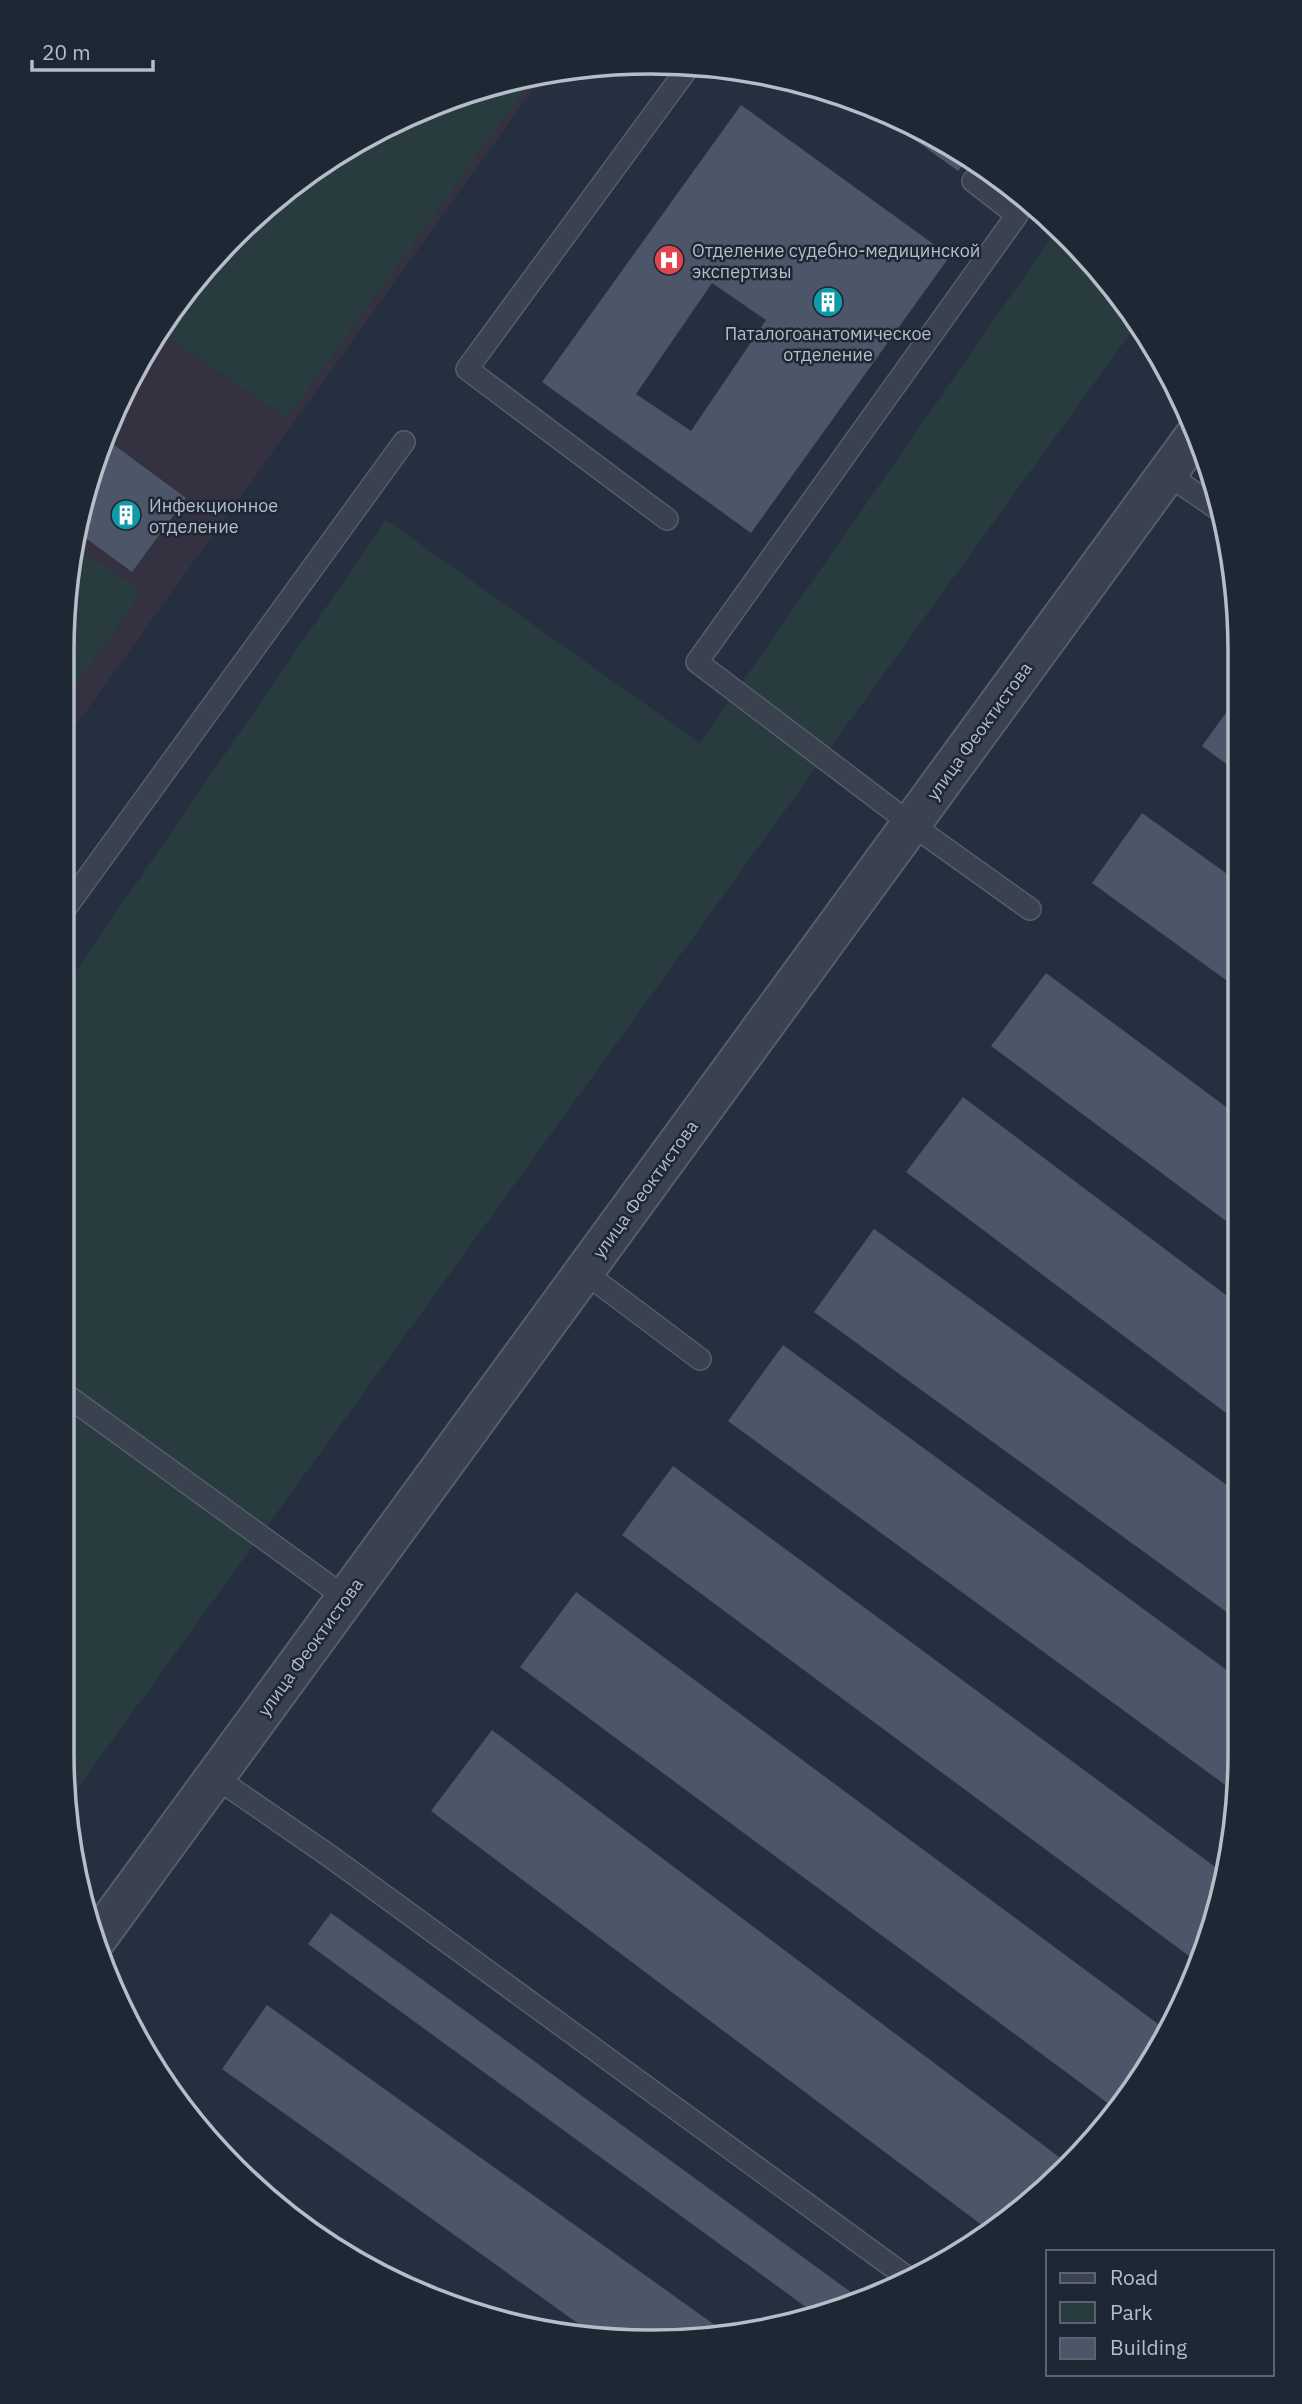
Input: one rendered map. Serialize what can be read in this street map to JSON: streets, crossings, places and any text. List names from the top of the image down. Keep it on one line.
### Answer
{"streets":{"street":["улица Феоктистова"]},"places":{"hospital":["Отделение судебно-медицинской экспертизы"],"building":["Паталогоанатомическое отделение","Инфекционное отделение"]},"legend":["Road","Park","Building"],"scale_bar":"20 m"}
